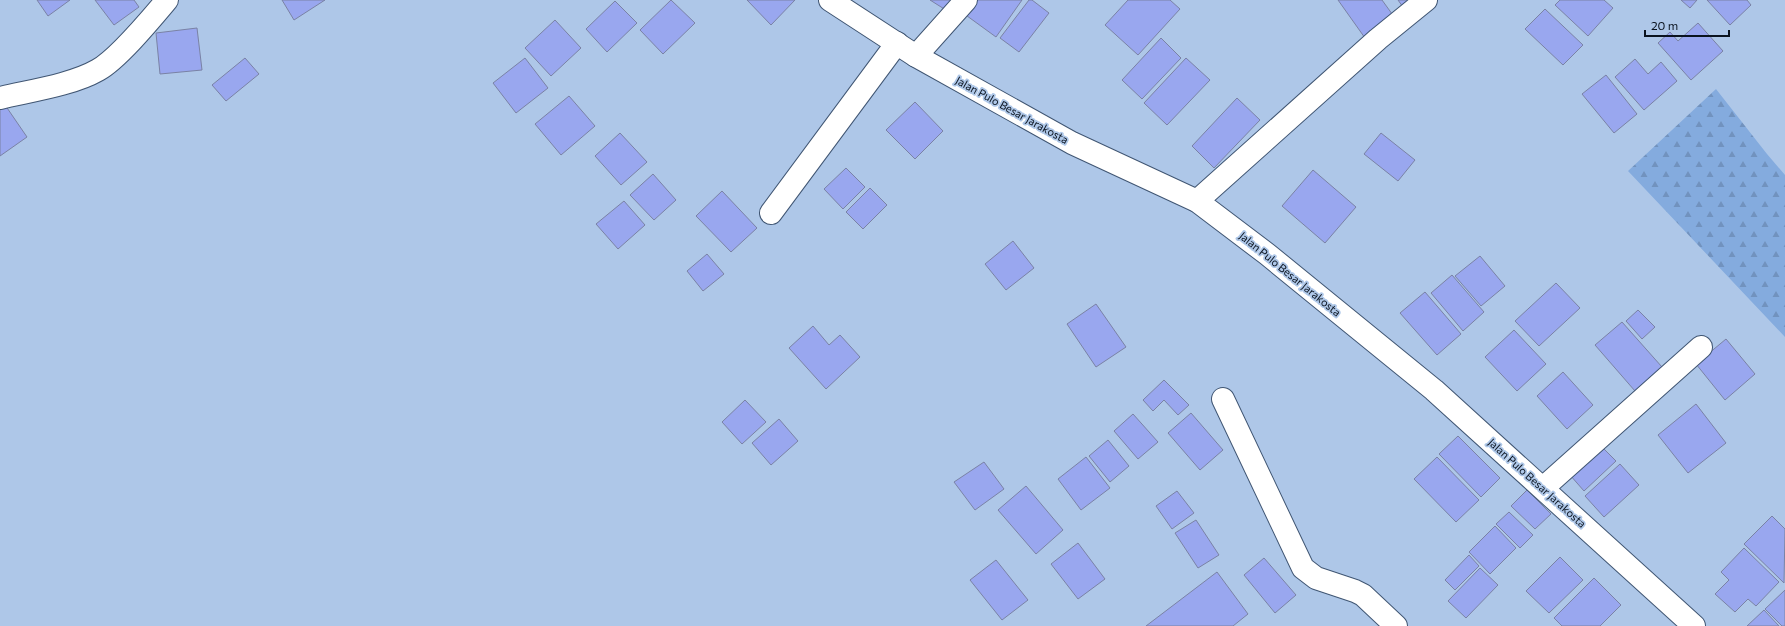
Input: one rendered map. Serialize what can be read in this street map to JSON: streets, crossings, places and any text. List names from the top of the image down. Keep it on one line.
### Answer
{"streets":{"street":["Jalan Pulo Besar Jarakosta"]},"scale_bar":"20 m"}
